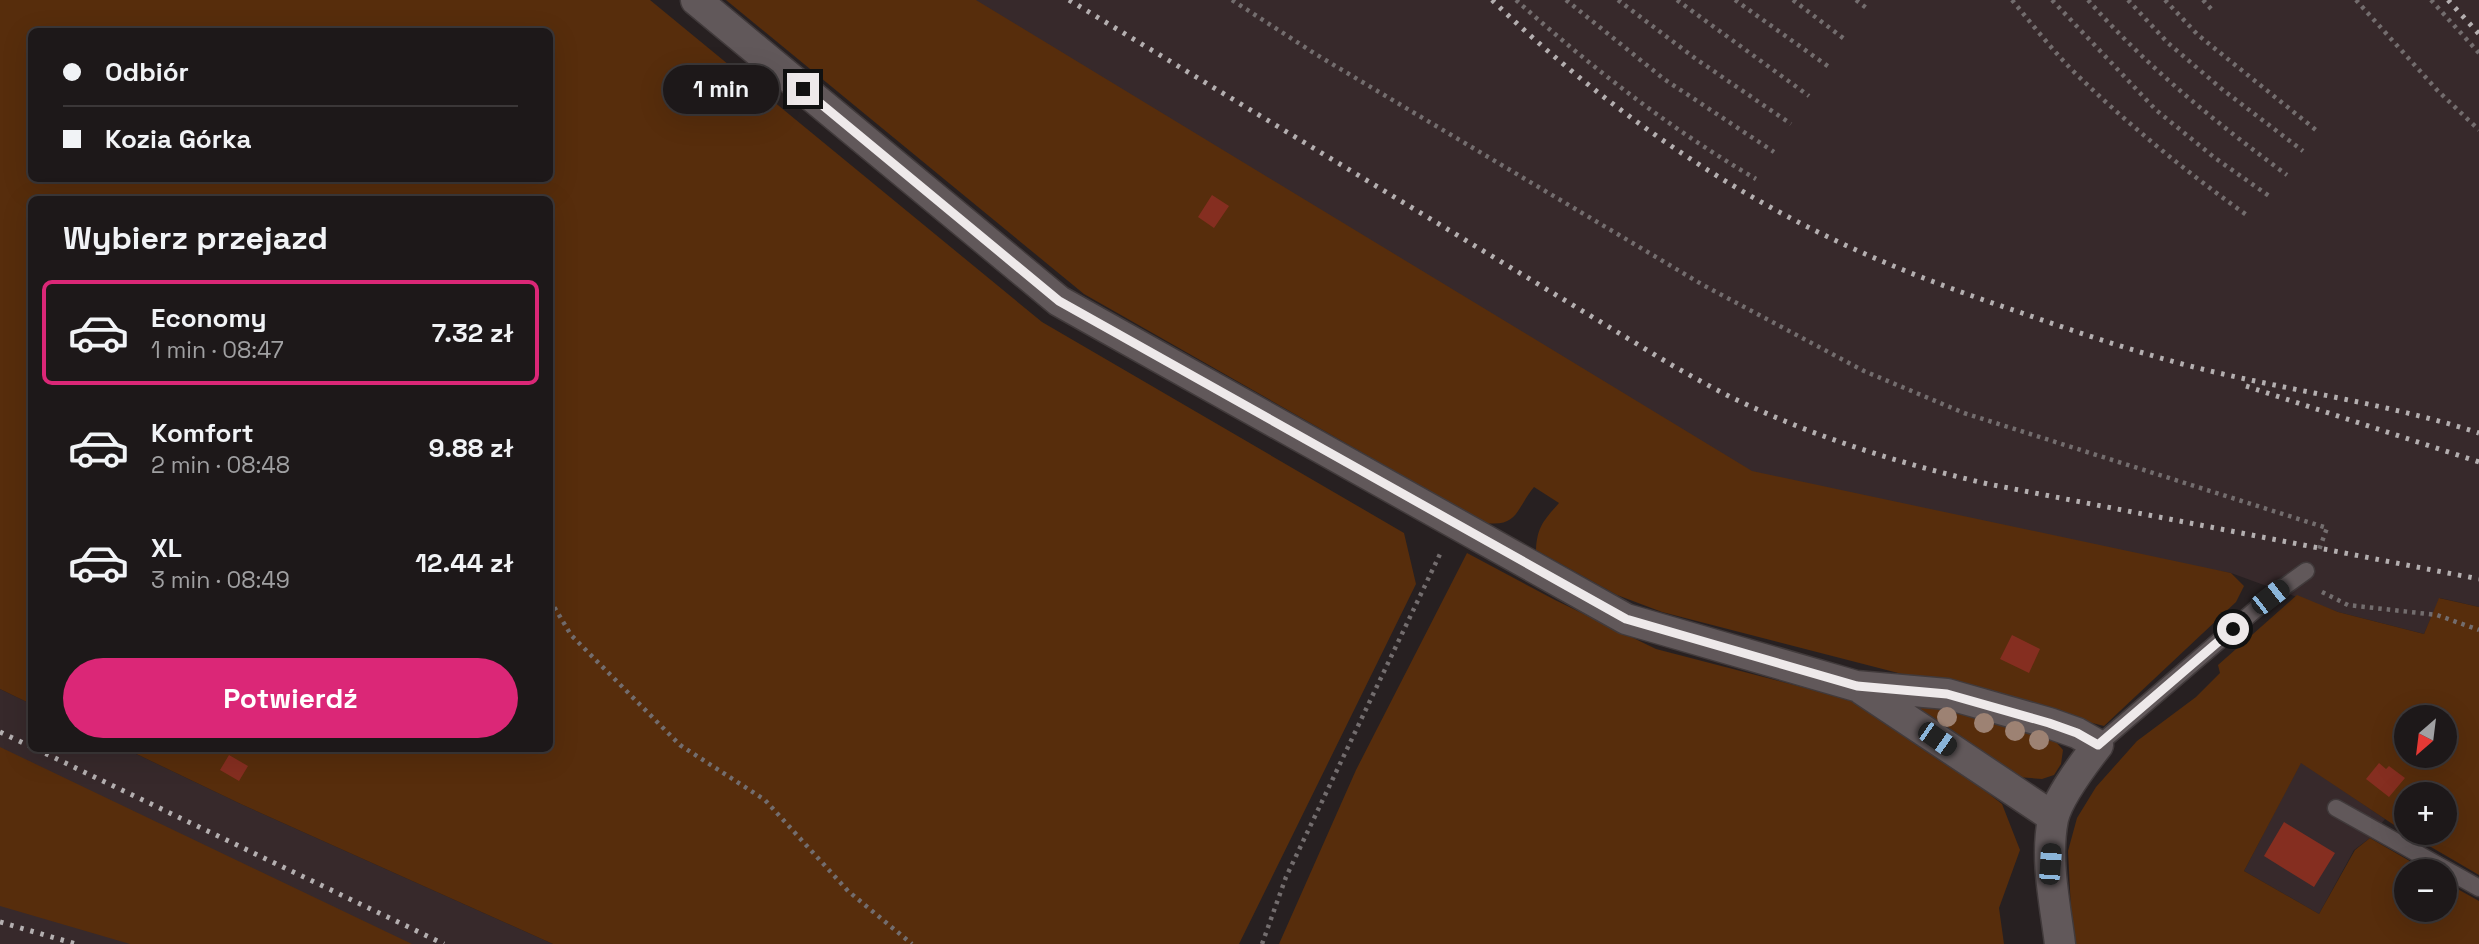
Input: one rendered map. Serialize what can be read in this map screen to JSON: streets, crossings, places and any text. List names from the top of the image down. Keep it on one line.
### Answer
{"north":"bottom left","page":{"banner":["Odbiór","Kozia Górka"],"bubble":"1 min","heading":"Wybierz przejazd","list":[{"name":"Economy","note":"1 min · 08:47","value":"7.32 zł"},{"name":"Komfort","note":"2 min · 08:48","value":"9.88 zł"},{"name":"XL","note":"3 min · 08:49","value":"12.44 zł"}],"buttons":"Potwierdź","map_buttons":["+","−"]}}
